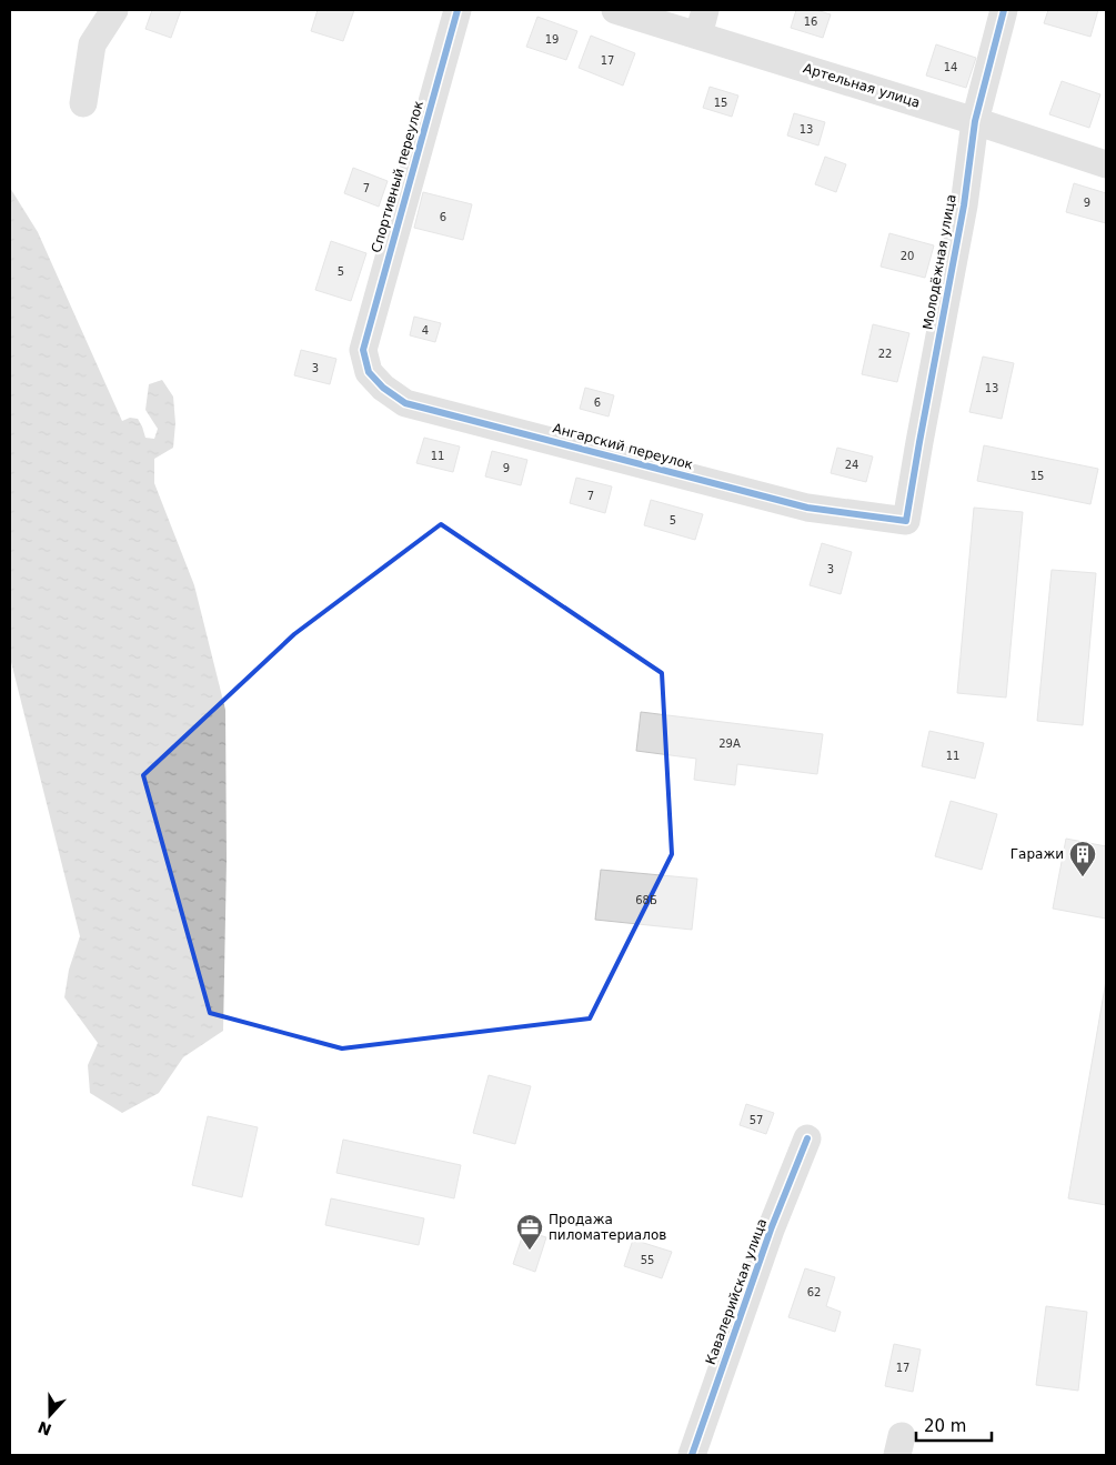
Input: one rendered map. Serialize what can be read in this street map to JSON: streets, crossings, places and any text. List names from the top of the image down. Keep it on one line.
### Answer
{"streets":{"street":["Артельная улица","Спортивный переулок","Молодёжная улица","Ангарский переулок","Кавалерийская улица"]},"crossings":[["Артельная улица","Молодёжная улица"],["Спортивный переулок","Ангарский переулок"],["Молодёжная улица","Ангарский переулок"]],"places":{"building":["Гаражи"],"office":["Продажа пиломатериалов"]},"house_numbers":["16","19","17","14","15","13","7","9","6","20","5","4","22","3","13","6","11","24","9","15","7","5","3","29А","11","68Б","57","55","62","17"],"scale_bar":"20 m","north":"bottom"}
